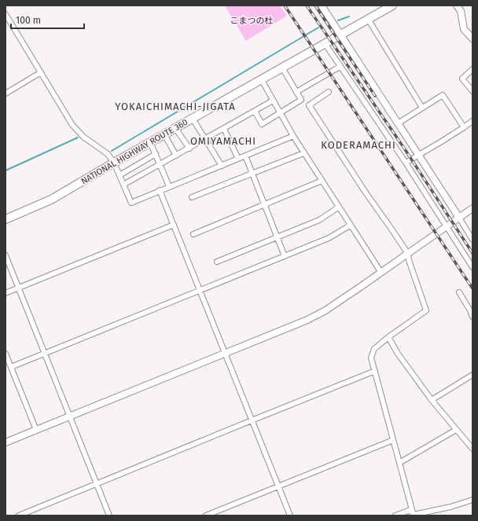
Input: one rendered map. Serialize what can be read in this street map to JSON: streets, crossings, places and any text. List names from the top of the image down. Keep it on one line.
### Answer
{"streets":{"highway":["NATIONAL HIGHWAY ROUTE 360"]},"districts":["YOKAICHIMACHI-JIGATA","OMIYAMACHI","KODERAMACHI"],"parks":["こまつの杜"],"scale_bar":"100 m"}
